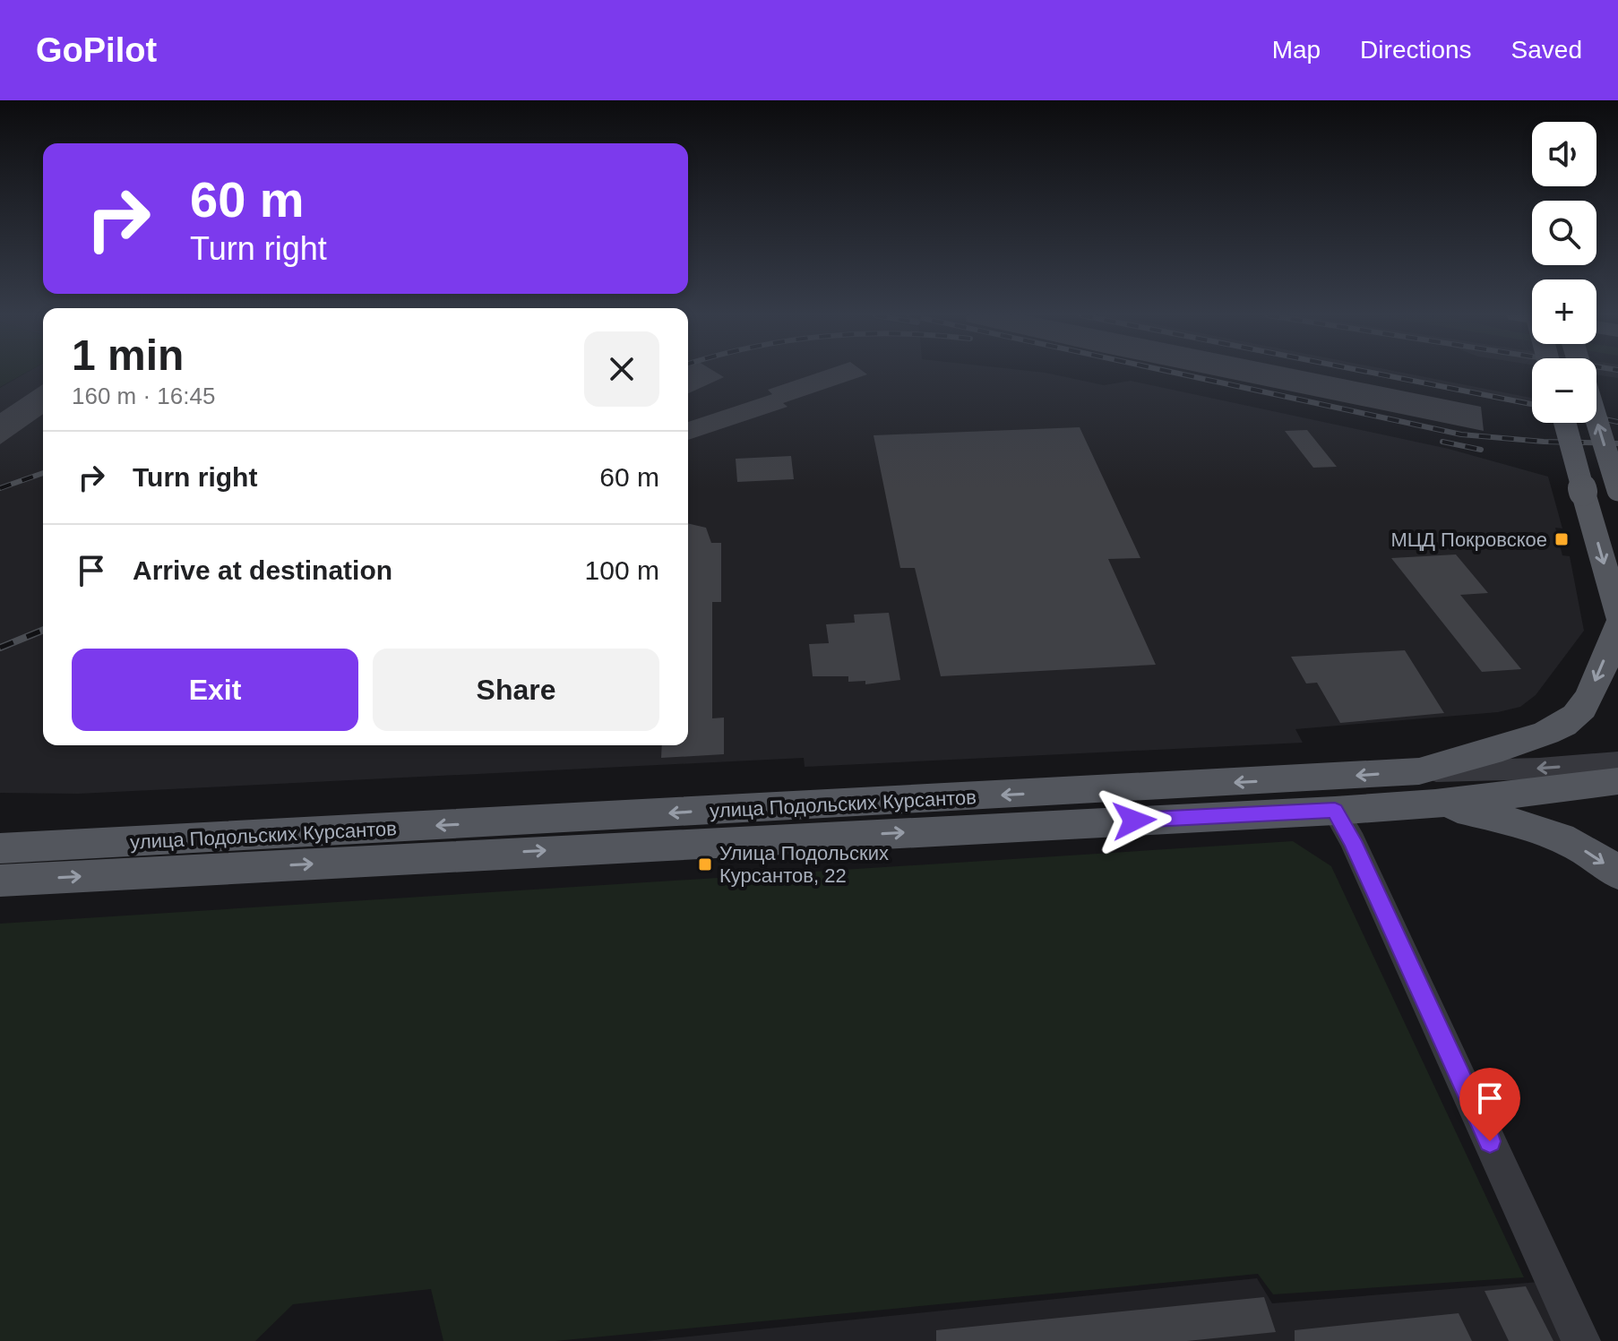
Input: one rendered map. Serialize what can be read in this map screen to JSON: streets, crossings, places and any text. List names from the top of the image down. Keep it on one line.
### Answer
{"streets":{"main road":["улица Подольских Курсантов"]},"places":{"transit":["МЦД Покровское","Улица Подольских Курсантов, 22"]},"page":{"header":"GoPilot","nav":["Map","Directions","Saved"],"map_buttons":["+","−"],"turn":["60 m","Turn right"],"heading":["1 min","160 m · 16:45"],"list":[{"name":"Turn right","value":"60 m"},{"name":"Arrive at destination","value":"100 m"}],"buttons":["Exit","Share"]}}
